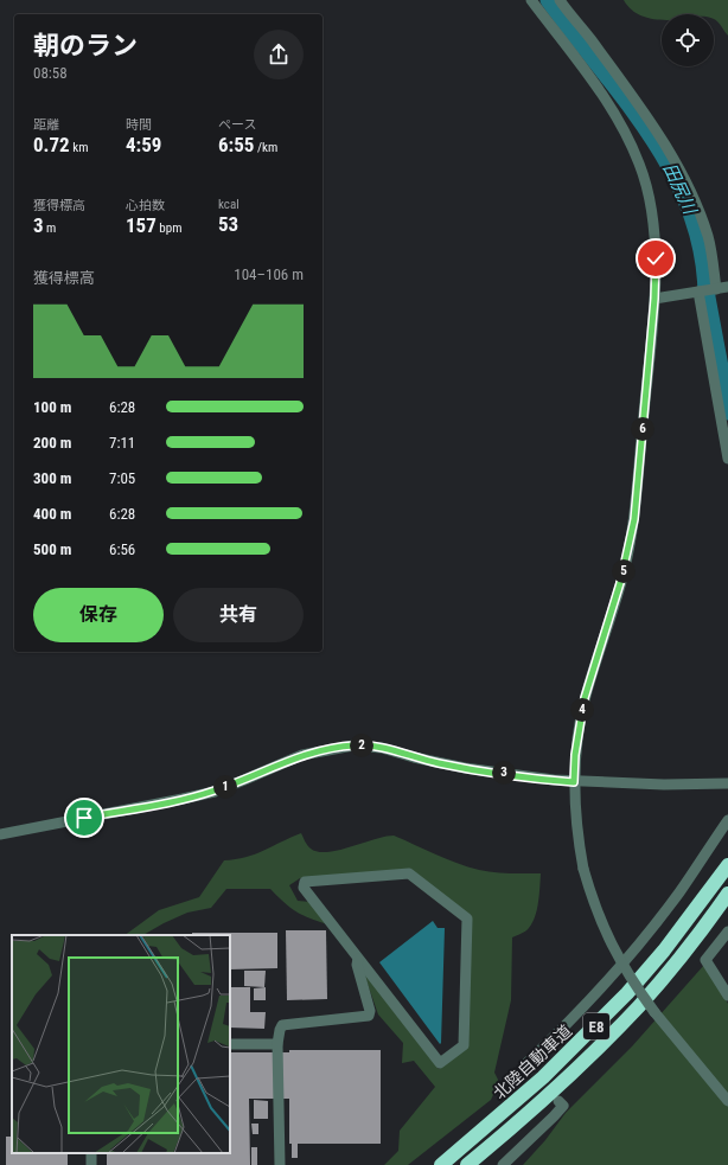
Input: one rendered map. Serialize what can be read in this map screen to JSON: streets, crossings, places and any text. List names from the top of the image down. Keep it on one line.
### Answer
{"streets":{"highway":["E8","北陸自動車道"]},"water":["田尻川"],"page":{"heading":["朝のラン","08:58"],"stats":[["距離","0.72 km"],["時間","4:59"],["ペース","6:55 /km"],["獲得標高","3 m"],["心拍数","157 bpm"],["kcal","53"]],"chart":["獲得標高","104–106 m"],"list":[{"name":"100 m","note":"6:28"},{"name":"200 m","note":"7:11"},{"name":"300 m","note":"7:05"},{"name":"400 m","note":"6:28"},{"name":"500 m","note":"6:56"}],"pins":["6","5","4","2","3","1"],"buttons":["保存","共有"]}}
